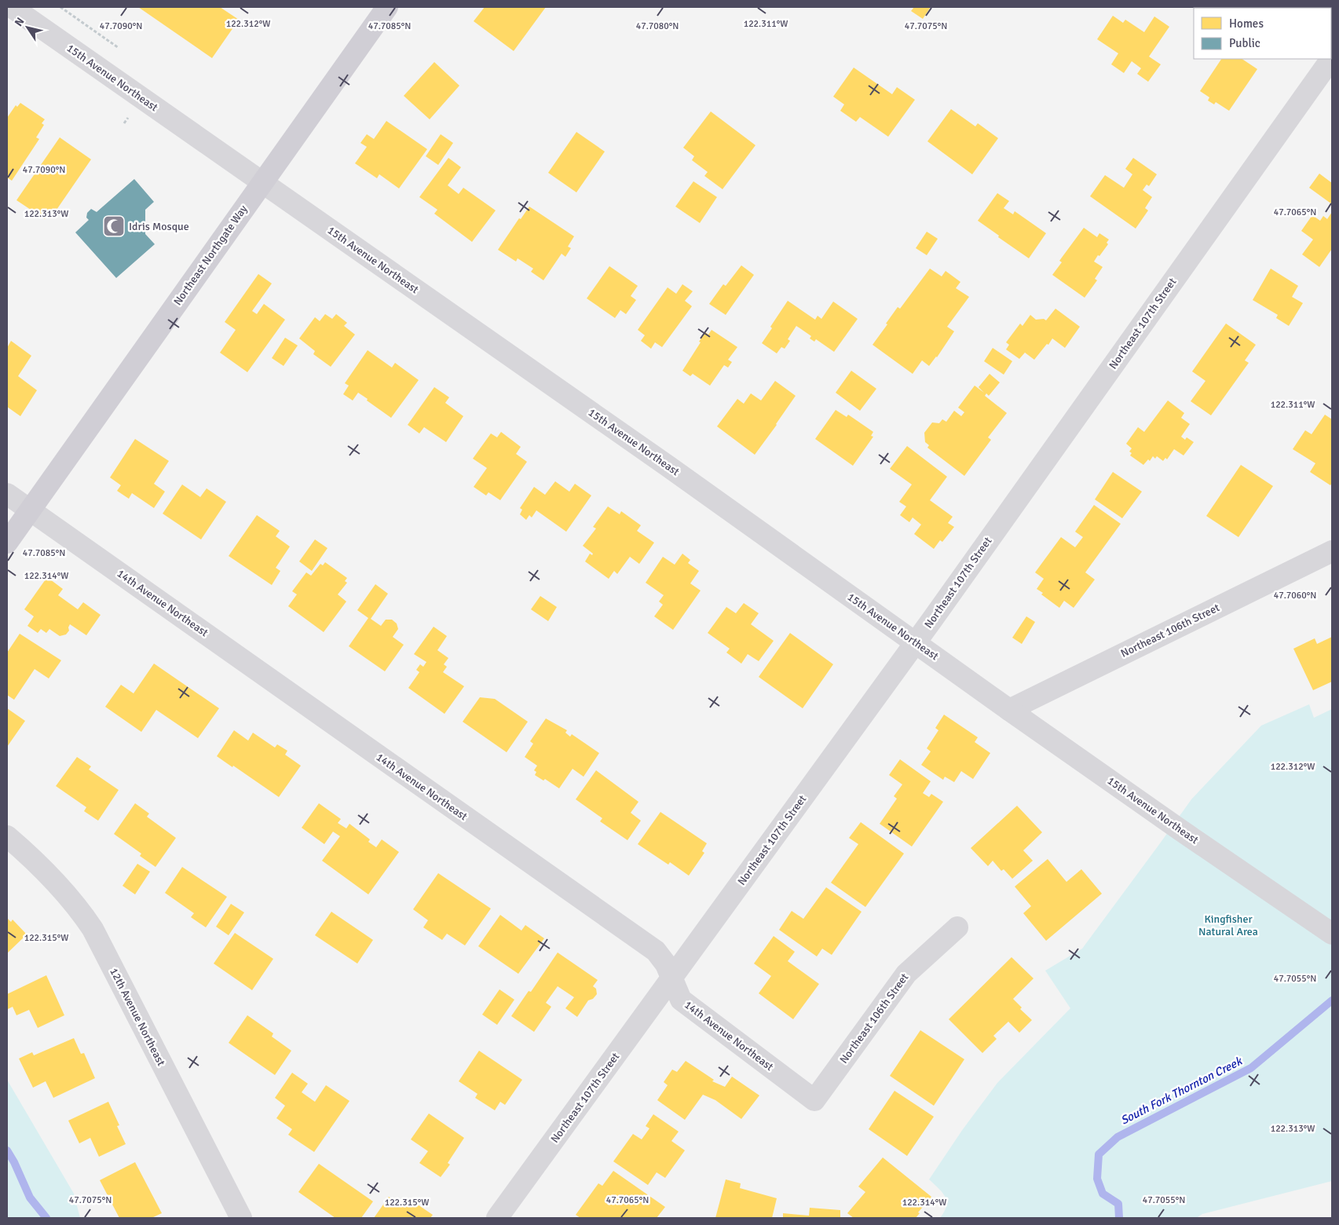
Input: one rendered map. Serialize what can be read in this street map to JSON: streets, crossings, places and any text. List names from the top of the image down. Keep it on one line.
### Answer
{"streets":{"main road":["Northeast Northgate Way"],"street":["15th Avenue Northeast","Northeast 107th Street","14th Avenue Northeast","Northeast 106th Street","12th Avenue Northeast"]},"crossings":[["15th Avenue Northeast","Northeast Northgate Way"],["15th Avenue Northeast","Northeast 107th Street"],["15th Avenue Northeast","Northeast 106th Street"],["Northeast Northgate Way","14th Avenue Northeast"],["Northeast 107th Street","14th Avenue Northeast"],["14th Avenue Northeast","Northeast 106th Street"]],"water":["South Fork Thornton Creek"],"parks":["Kingfisher Natural Area"],"places":{"mosque":["Idris Mosque"]},"legend":["Homes","Public"],"north":"top left","coordinates":["122.312°W","122.311°W","47.7090°N","47.7085°N","47.7080°N","47.7075°N","47.7065°N","122.313°W","122.314°W","47.7060°N","122.315°W","47.7055°N"]}
